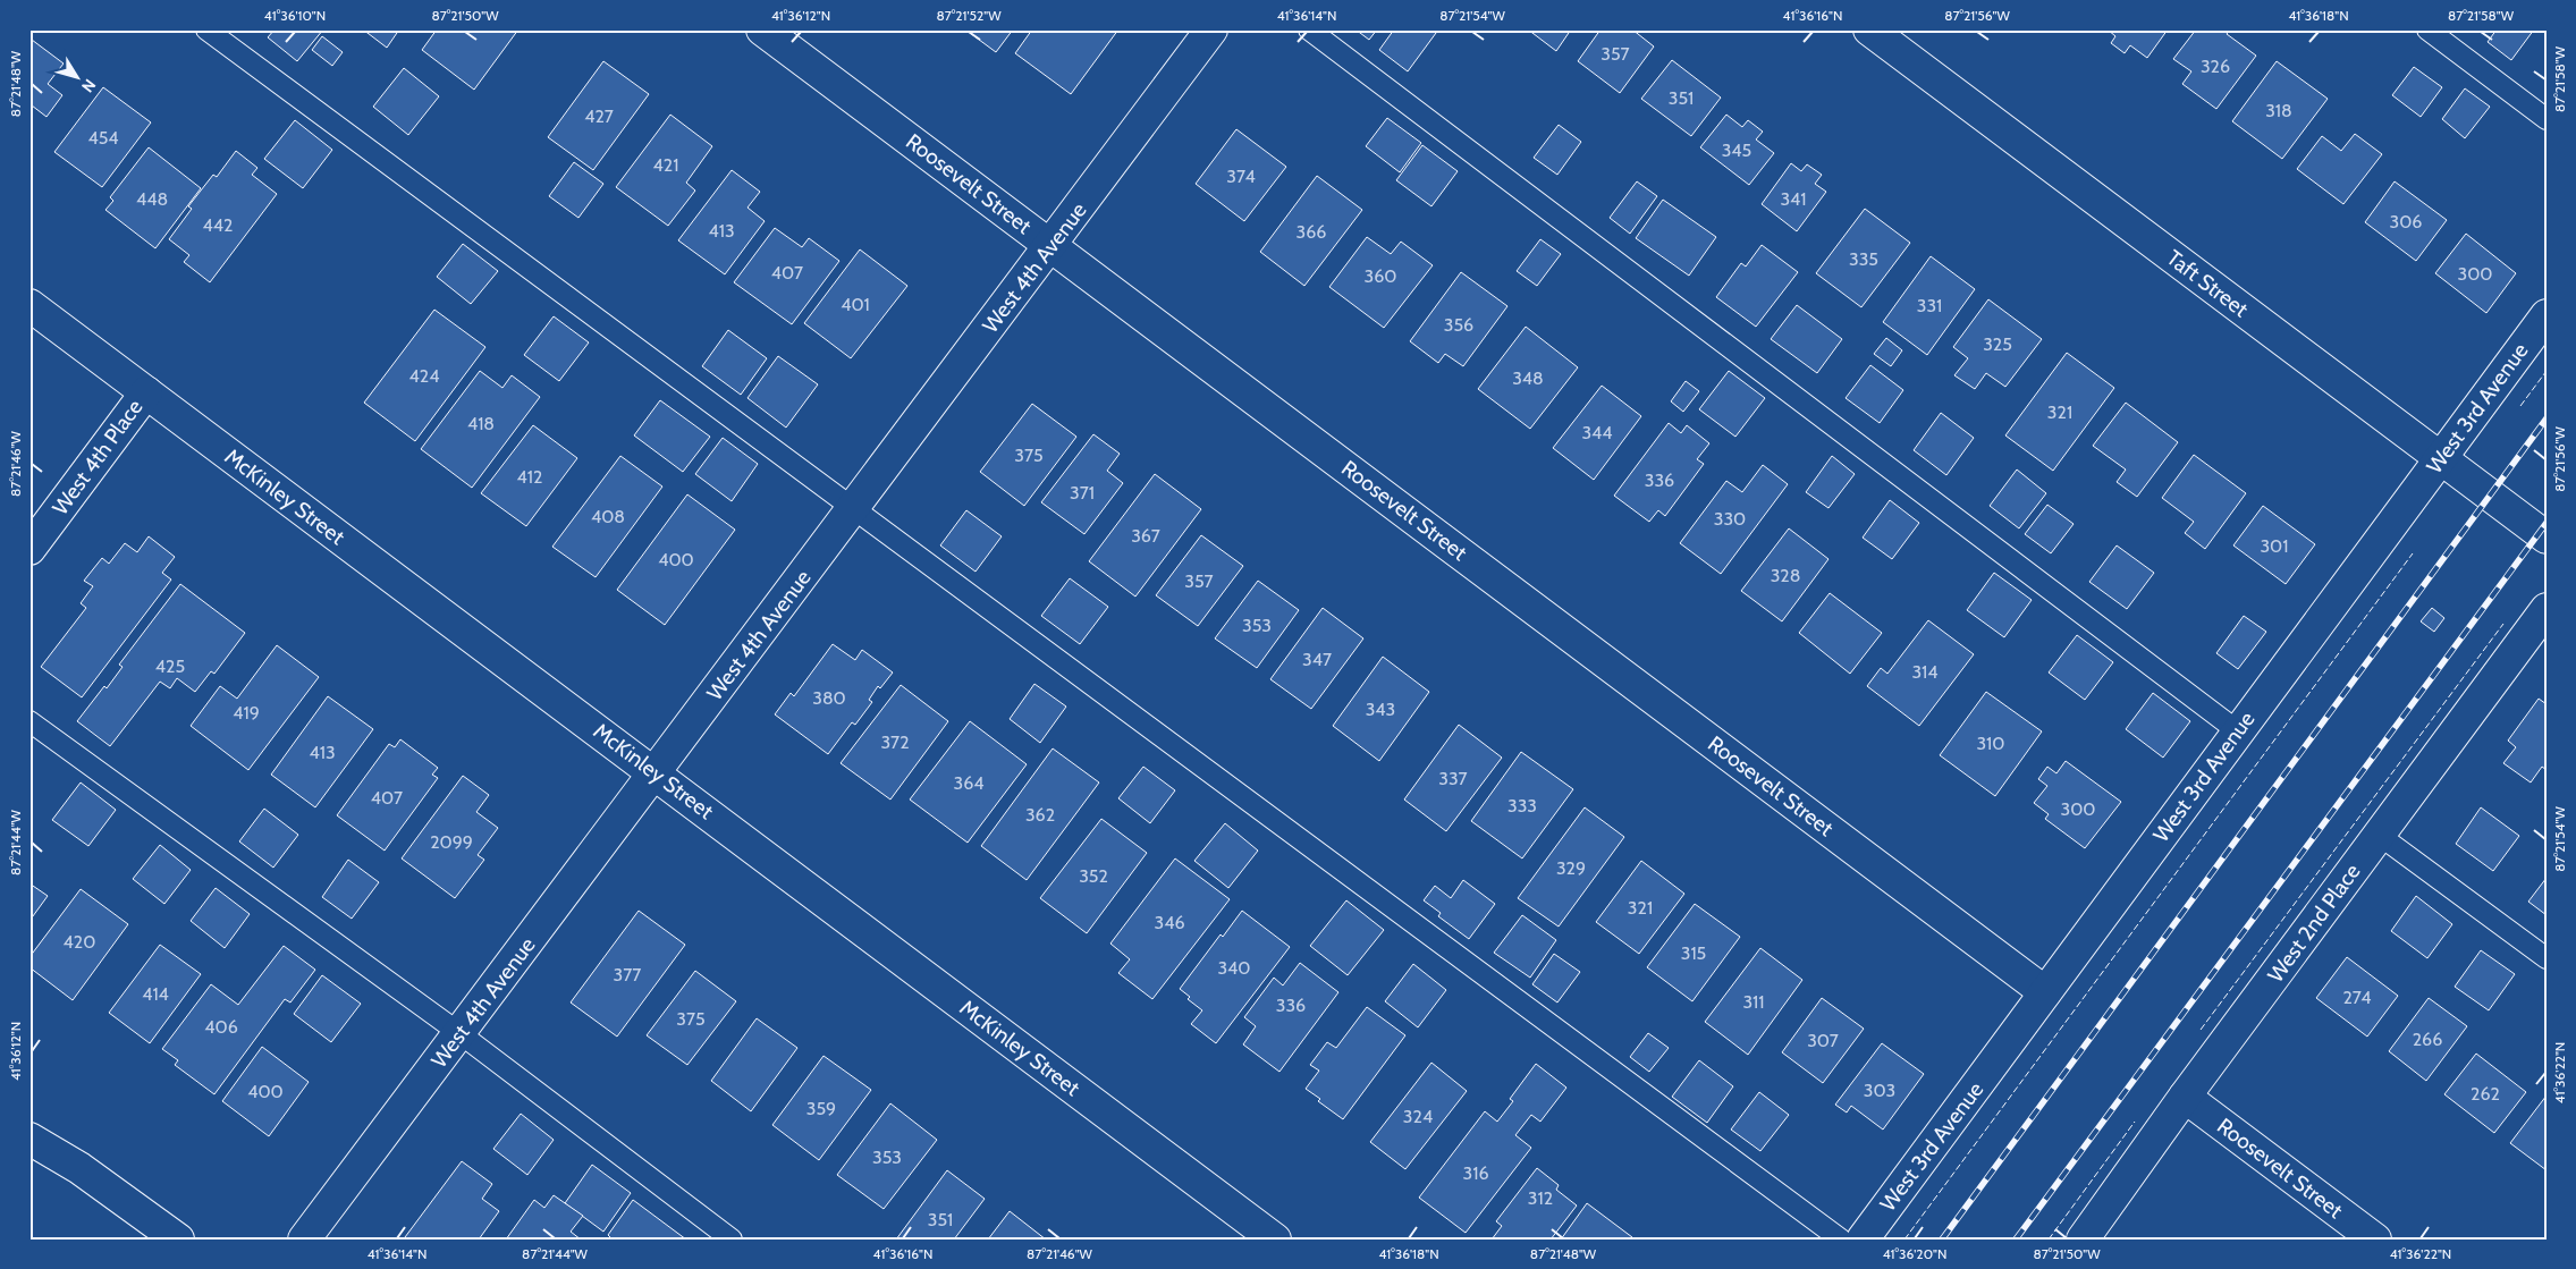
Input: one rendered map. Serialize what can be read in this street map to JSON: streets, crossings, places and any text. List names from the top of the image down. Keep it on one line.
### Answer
{"streets":{"street":["Roosevelt Street","West 4th Avenue","Taft Street","West 3rd Avenue","West 4th Place","McKinley Street","West 2nd Place"]},"crossings":[["Roosevelt Street","West 4th Avenue"],["Roosevelt Street","West 3rd Avenue"],["Roosevelt Street","West 2nd Place"],["West 4th Avenue","McKinley Street"],["Taft Street","West 3rd Avenue"],["West 4th Place","McKinley Street"]],"house_numbers":["357","326","351","318","427","454","345","421","374","448","341","306","442","413","366","335","407","300","360","401","331","356","325","424","348","321","418","344","375","412","336","371","408","330","367","301","400","328","357","353","347","425","314","380","343","419","372","310","413","337","364","407","333","300","362","2099","329","352","321","346","420","315","340","377","414","274","311","336","375","406","266","307","303","400","262","359","324","353","316","312","351"],"north":"bottom right","coordinates":["41°36'10\"N","87°21'50\"W","41°36'12\"N","87°21'52\"W","41°36'14\"N","87°21'54\"W","41°36'16\"N","87°21'56\"W","41°36'18\"N","87°21'58\"W","87°21'48\"W","87°21'46\"W","87°21'44\"W","41°36'22\"N","41°36'20\"N"]}
